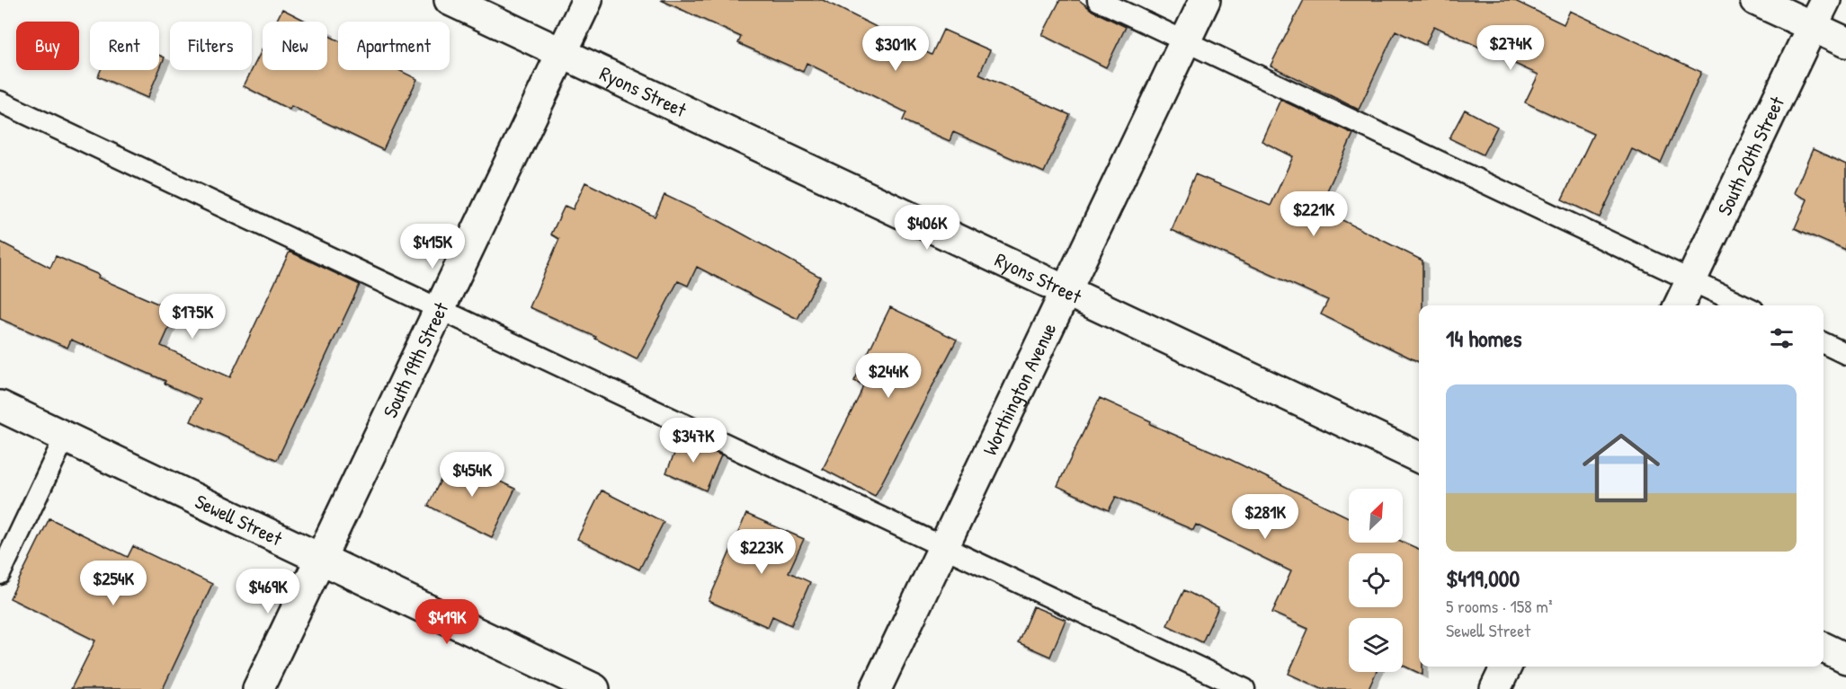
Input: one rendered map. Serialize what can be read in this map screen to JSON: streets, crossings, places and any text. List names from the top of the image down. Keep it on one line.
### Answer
{"streets":{"street":["Ryons Street","South 20th Street","South 19th Street","Worthington Avenue","Sewell Street"]},"crossings":[["Ryons Street","South 19th Street"],["Ryons Street","Worthington Avenue"],["South 19th Street","Sewell Street"]],"north":"top right","page":{"chip":["Buy","Rent","Filters","New","Apartment"],"price":["$274K","$301K","$221K","$406K","$415K","$175K","$244K","$347K","$454K","$281K","$223K","$254K","$469K","$419K"],"heading":"14 homes","list":[{"name":"$419,000","note":"5 rooms · 158 m² · Sewell Street"}]}}
